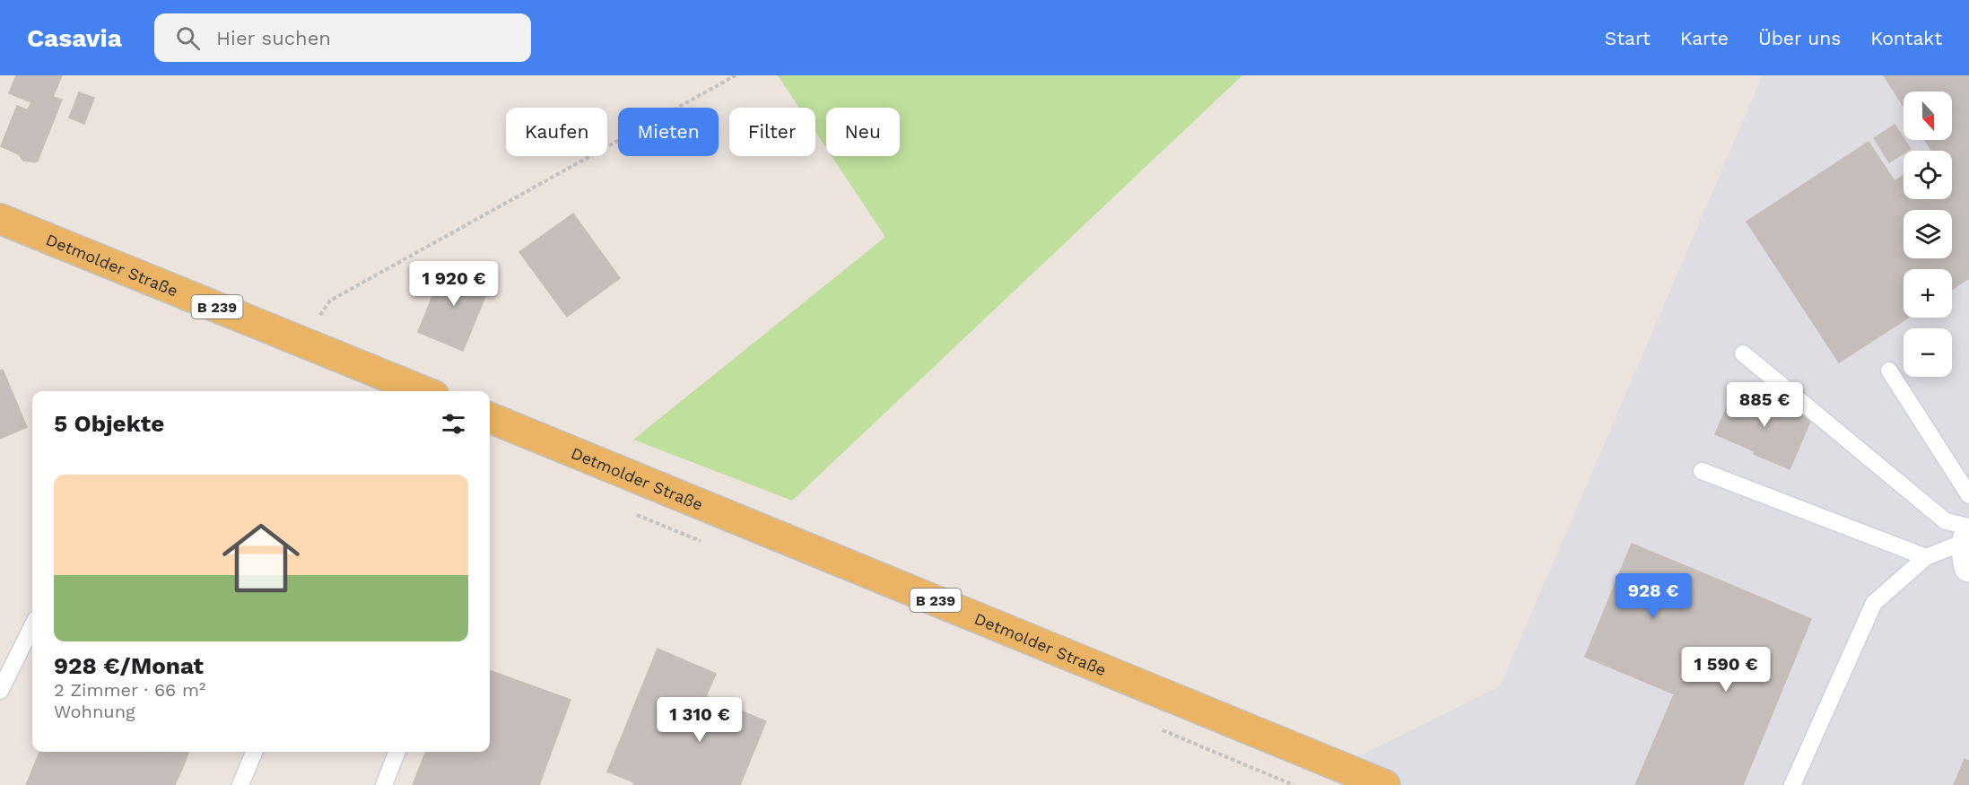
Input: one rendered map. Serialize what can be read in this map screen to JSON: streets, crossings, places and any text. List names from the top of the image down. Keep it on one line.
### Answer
{"streets":{"main road":["Detmolder Straße","B 239"]},"north":"bottom","page":{"header":"Casavia","search":"Hier suchen","nav":["Start","Karte","Über uns","Kontakt"],"map_buttons":["+","−"],"chip":["Kaufen","Mieten","Filter","Neu"],"price":["1 920 €","885 €","928 €","1 590 €","1 310 €"],"heading":"5 Objekte","list":[{"name":"928 €/Monat","note":"2 Zimmer · 66 m² · Wohnung"}]}}
